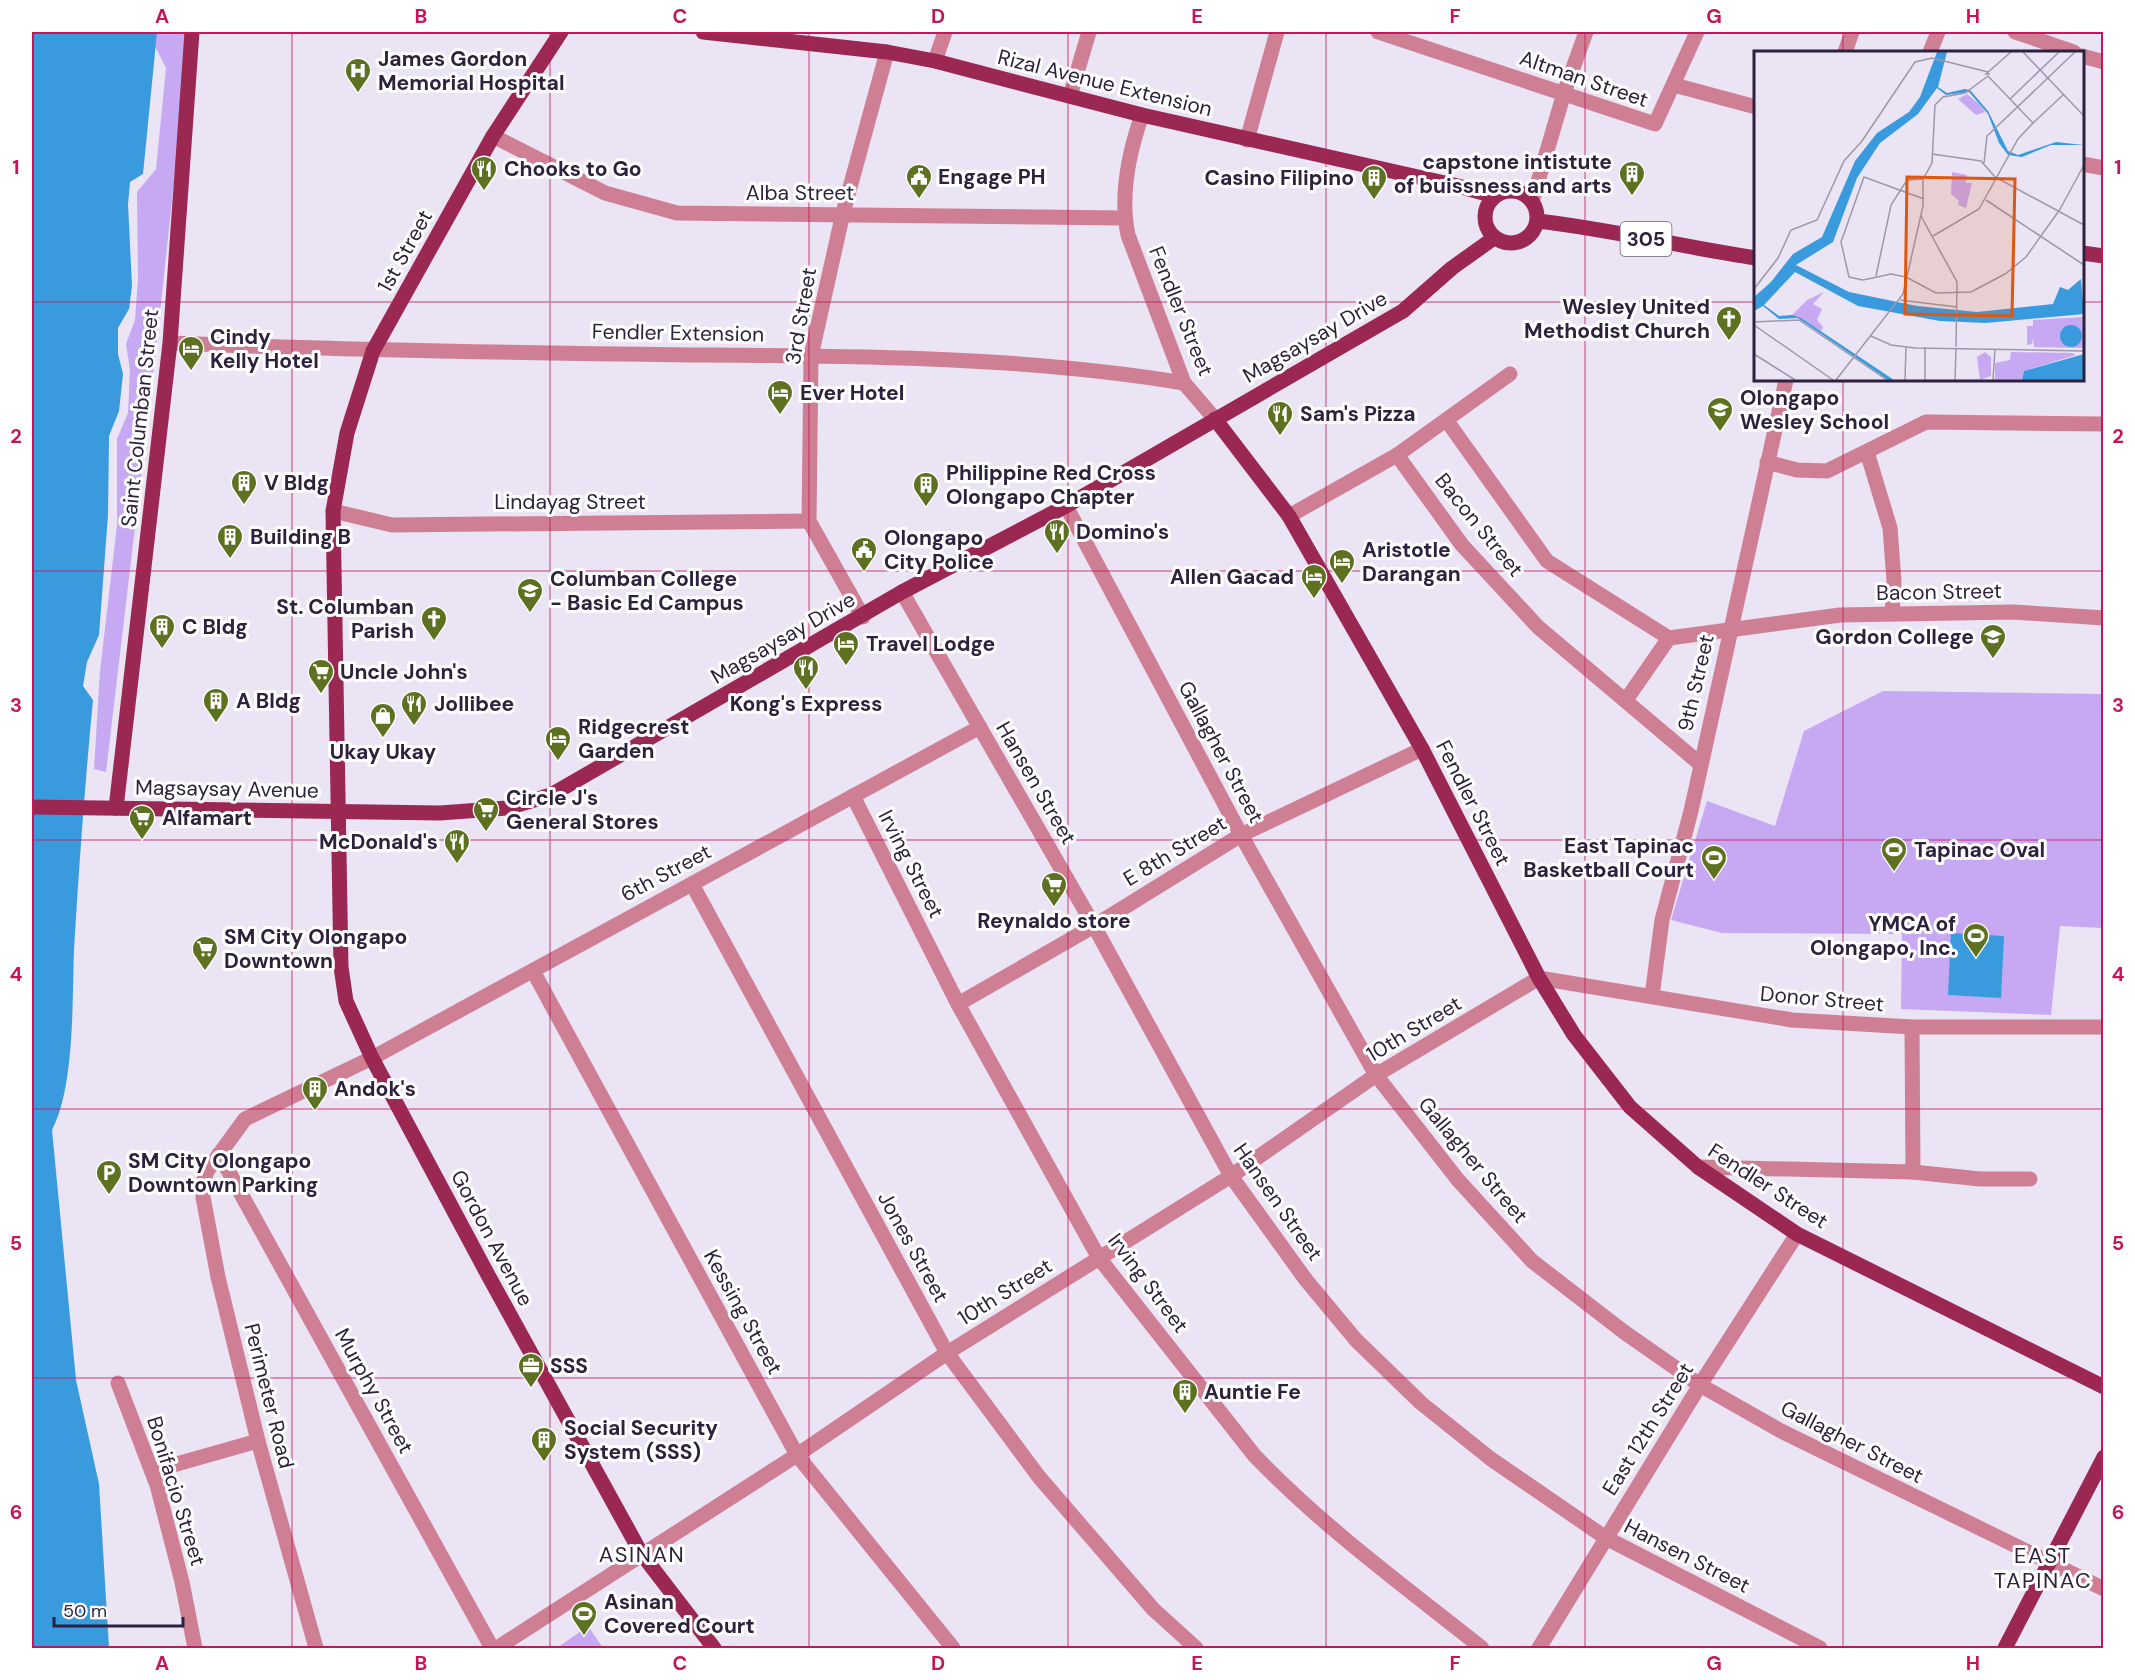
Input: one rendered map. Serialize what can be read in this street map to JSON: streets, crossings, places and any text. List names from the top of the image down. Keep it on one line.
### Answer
{"streets":{"main road":["Rizal Avenue Extension","305","1st Street","Fendler Street","Magsaysay Drive","Saint Columban Street","Magsaysay Avenue","Gordon Avenue"],"street":["Altman Street","Alba Street","3rd Street","Fendler Extension","Lindayag Street","Bacon Street","9th Street","Gallagher Street","Hansen Street","E 8th Street","Irving Street","6th Street","Donor Street","10th Street","Jones Street","Kessing Street","Murphy Street","Perimeter Road","East 12th Street","Bonifacio Street"]},"crossings":[["Rizal Avenue Extension","305"],["Rizal Avenue Extension","Fendler Street"],["Rizal Avenue Extension","3rd Street"],["Rizal Avenue Extension","Magsaysay Drive"],["Alba Street","1st Street"],["Alba Street","Fendler Street"],["Alba Street","3rd Street"],["305","Magsaysay Drive"],["1st Street","Fendler Extension"],["1st Street","Magsaysay Drive"],["1st Street","Lindayag Street"],["1st Street","Magsaysay Avenue"],["1st Street","Gordon Avenue"],["Fendler Street","Fendler Extension"],["Fendler Street","Magsaysay Drive"],["Fendler Street","E 8th Street"],["Fendler Street","Donor Street"],["Fendler Street","10th Street"],["Fendler Street","East 12th Street"],["3rd Street","Fendler Extension"],["3rd Street","Lindayag Street"],["Fendler Extension","Saint Columban Street"],["Magsaysay Drive","Gallagher Street"],["Magsaysay Drive","Hansen Street"],["Magsaysay Drive","Magsaysay Avenue"],["Magsaysay Drive","Gordon Avenue"],["Saint Columban Street","Magsaysay Avenue"],["Bacon Street","9th Street"],["9th Street","Donor Street"],["Gallagher Street","E 8th Street"],["Gallagher Street","10th Street"],["Gallagher Street","East 12th Street"],["Hansen Street","E 8th Street"],["Hansen Street","6th Street"],["Hansen Street","10th Street"],["Hansen Street","East 12th Street"],["Magsaysay Avenue","Gordon Avenue"],["E 8th Street","Irving Street"],["Irving Street","6th Street"],["Irving Street","10th Street"],["6th Street","Gordon Avenue"],["6th Street","Jones Street"],["6th Street","Kessing Street"],["6th Street","Perimeter Road"],["Donor Street","10th Street"],["10th Street","Gordon Avenue"],["10th Street","Jones Street"],["10th Street","Kessing Street"],["Murphy Street","Perimeter Road"]],"districts":["ASINAN","EAST TAPINAC"],"places":{"hospital":["James Gordon Memorial Hospital"],"restaurant":["Chooks to Go","Sam's Pizza","Domino's","Kong's Express","Jollibee","McDonald's"],"building":["capstone intistute of buissness and arts","Casino Filipino","V Bldg","Philippine Red Cross Olongapo Chapter","Building B","C Bldg","A Bldg","Andok's","Auntie Fe","Social Security System (SSS)"],"public building":["Engage PH","Olongapo City Police"],"church":["Wesley United Methodist Church","St. Columban Parish"],"hotel":["Cindy Kelly Hotel","Ever Hotel","Aristotle Darangan","Allen Gacad","Travel Lodge","Ridgecrest Garden"],"school or university":["Olongapo Wesley School","Columban College - Basic Ed Campus","Gordon College"],"supermarket":["Uncle John's","Circle J's General Stores","Alfamart","Reynaldo store","SM City Olongapo Downtown"],"shop":["Ukay Ukay"],"sports":["Tapinac Oval","East Tapinac Basketball Court","YMCA of Olongapo, Inc.","Asinan Covered Court"],"parking":["SM City Olongapo Downtown Parking"],"office":["SSS"]},"scale_bar":"50 m","grid":{"columns":["A","B","C","D","E","F","G","H"],"rows":["1","2","3","4","5","6"]}}
